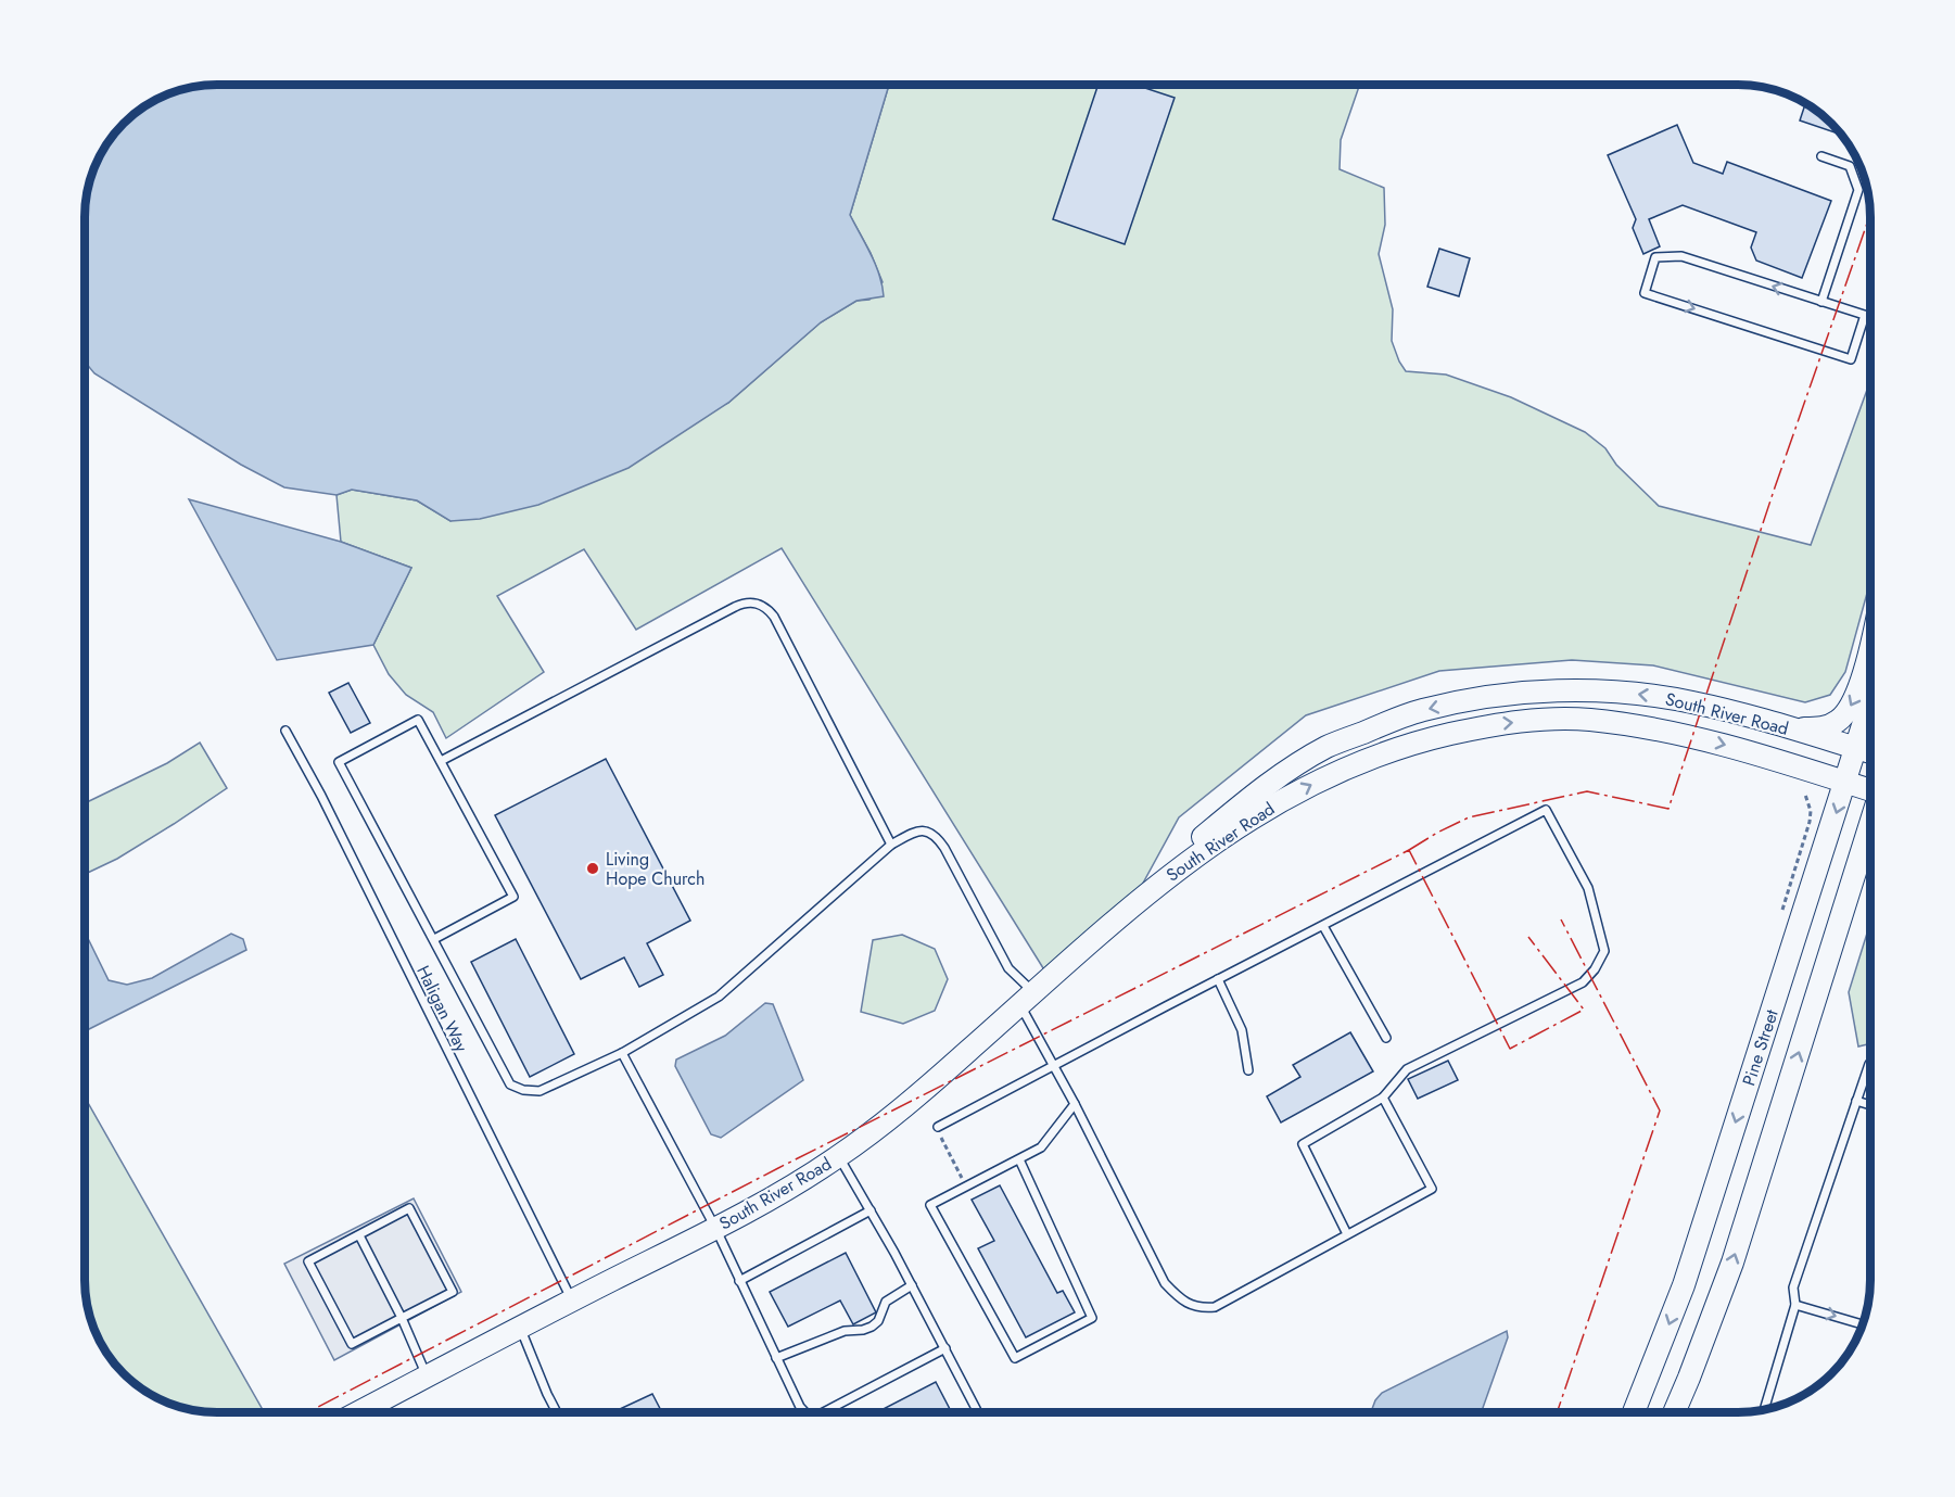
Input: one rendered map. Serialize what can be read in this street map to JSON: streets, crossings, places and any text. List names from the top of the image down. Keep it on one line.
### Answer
{"streets":{"main road":["South River Road","Pine Street"],"lane":["Haligan Way"]},"crossings":[["South River Road","Haligan Way"],["South River Road","Pine Street"]],"places":["Living Hope Church"]}
